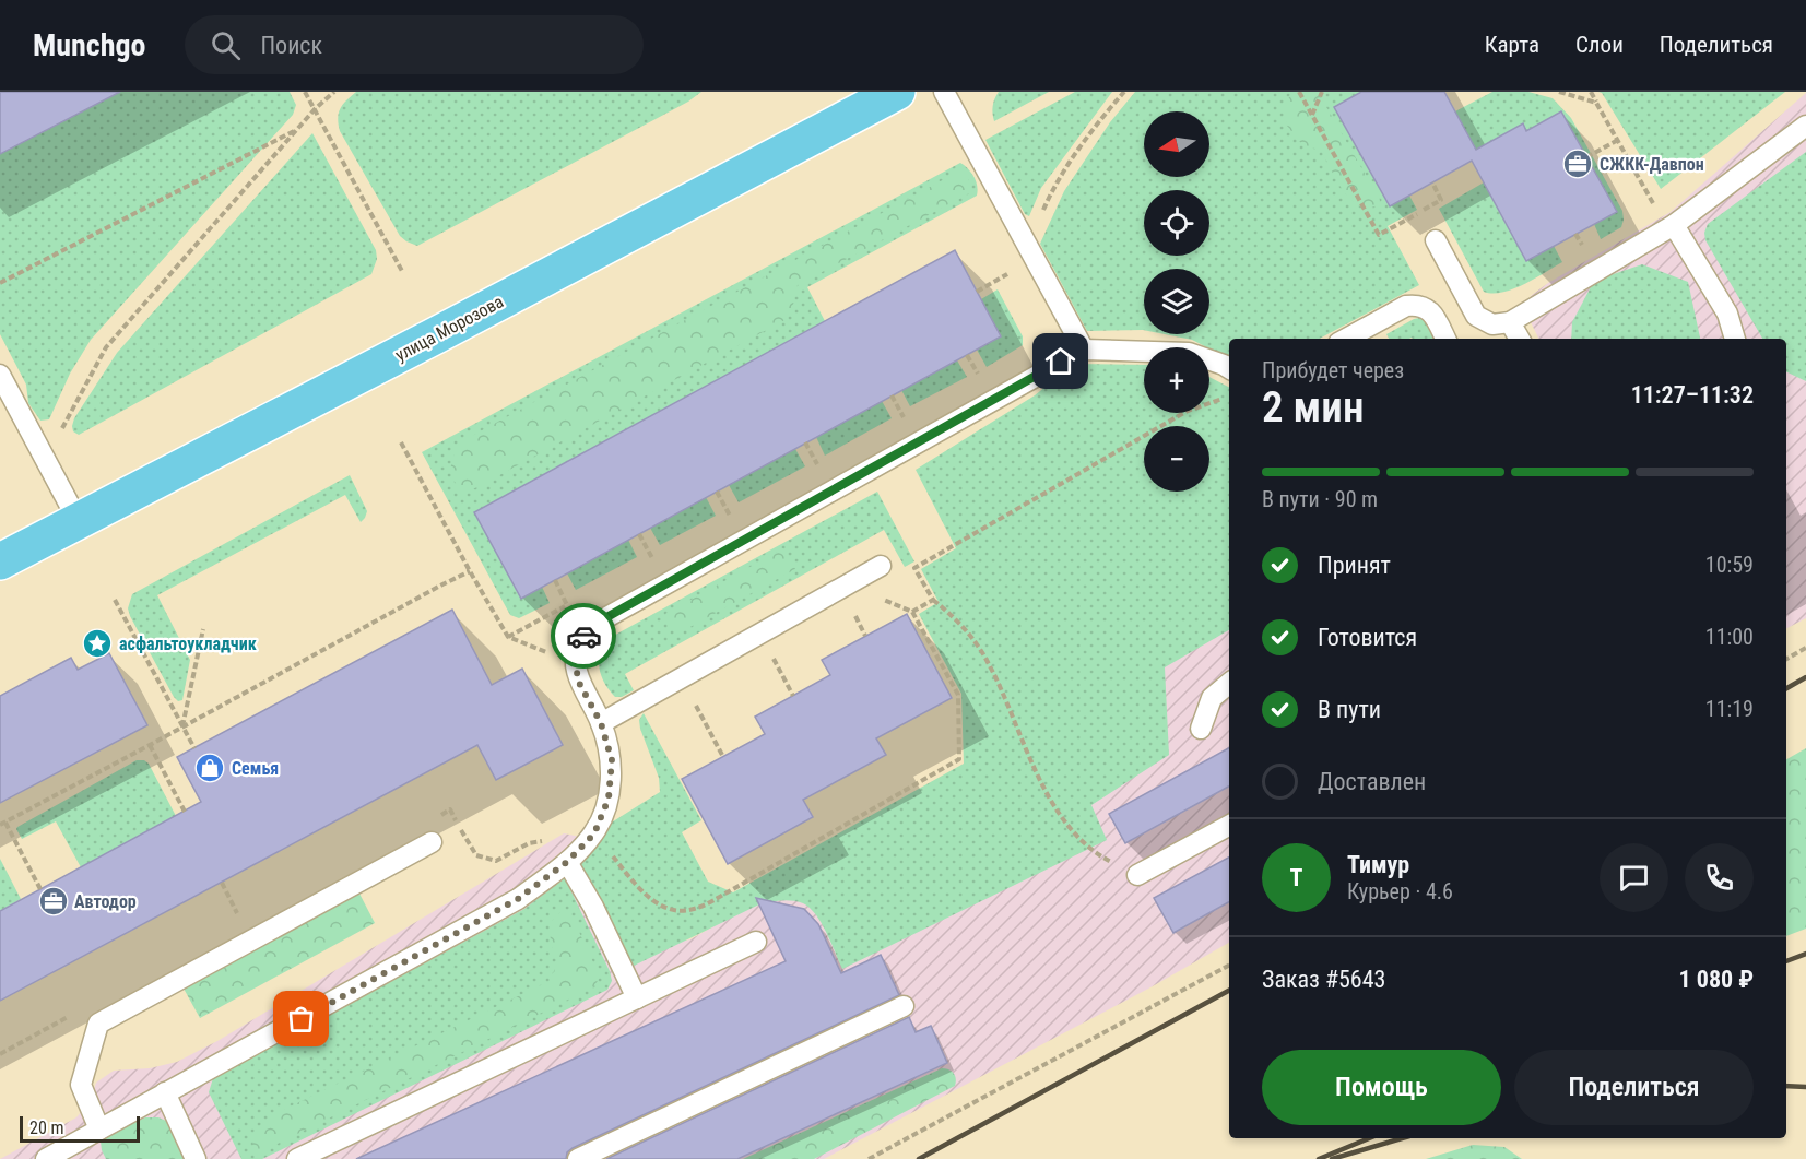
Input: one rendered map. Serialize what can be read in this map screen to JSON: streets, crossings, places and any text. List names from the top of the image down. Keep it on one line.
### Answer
{"streets":{"main road":["улица Морозова"]},"places":{"office":["СЖКК-Давпон","Автодор"],"place":["асфальтоукладчик"],"shop":["Семья"]},"scale_bar":"20 m","north":"left","page":{"header":"Munchgo","search":"Поиск","nav":["Карта","Слои","Поделиться"],"map_buttons":["+","−"],"heading":["2 мин","Прибудет через","11:27–11:32"],"panel":["Тимур","Курьер · 4.6","Заказ #5643","1 080 ₽"],"bar":"В пути · 90 m","list":[["Принят","10:59"],["Готовится","11:00"],["В пути","11:19"],"Доставлен"],"round":"Т","buttons":["Помощь","Поделиться"],"scale":"20 m"}}
